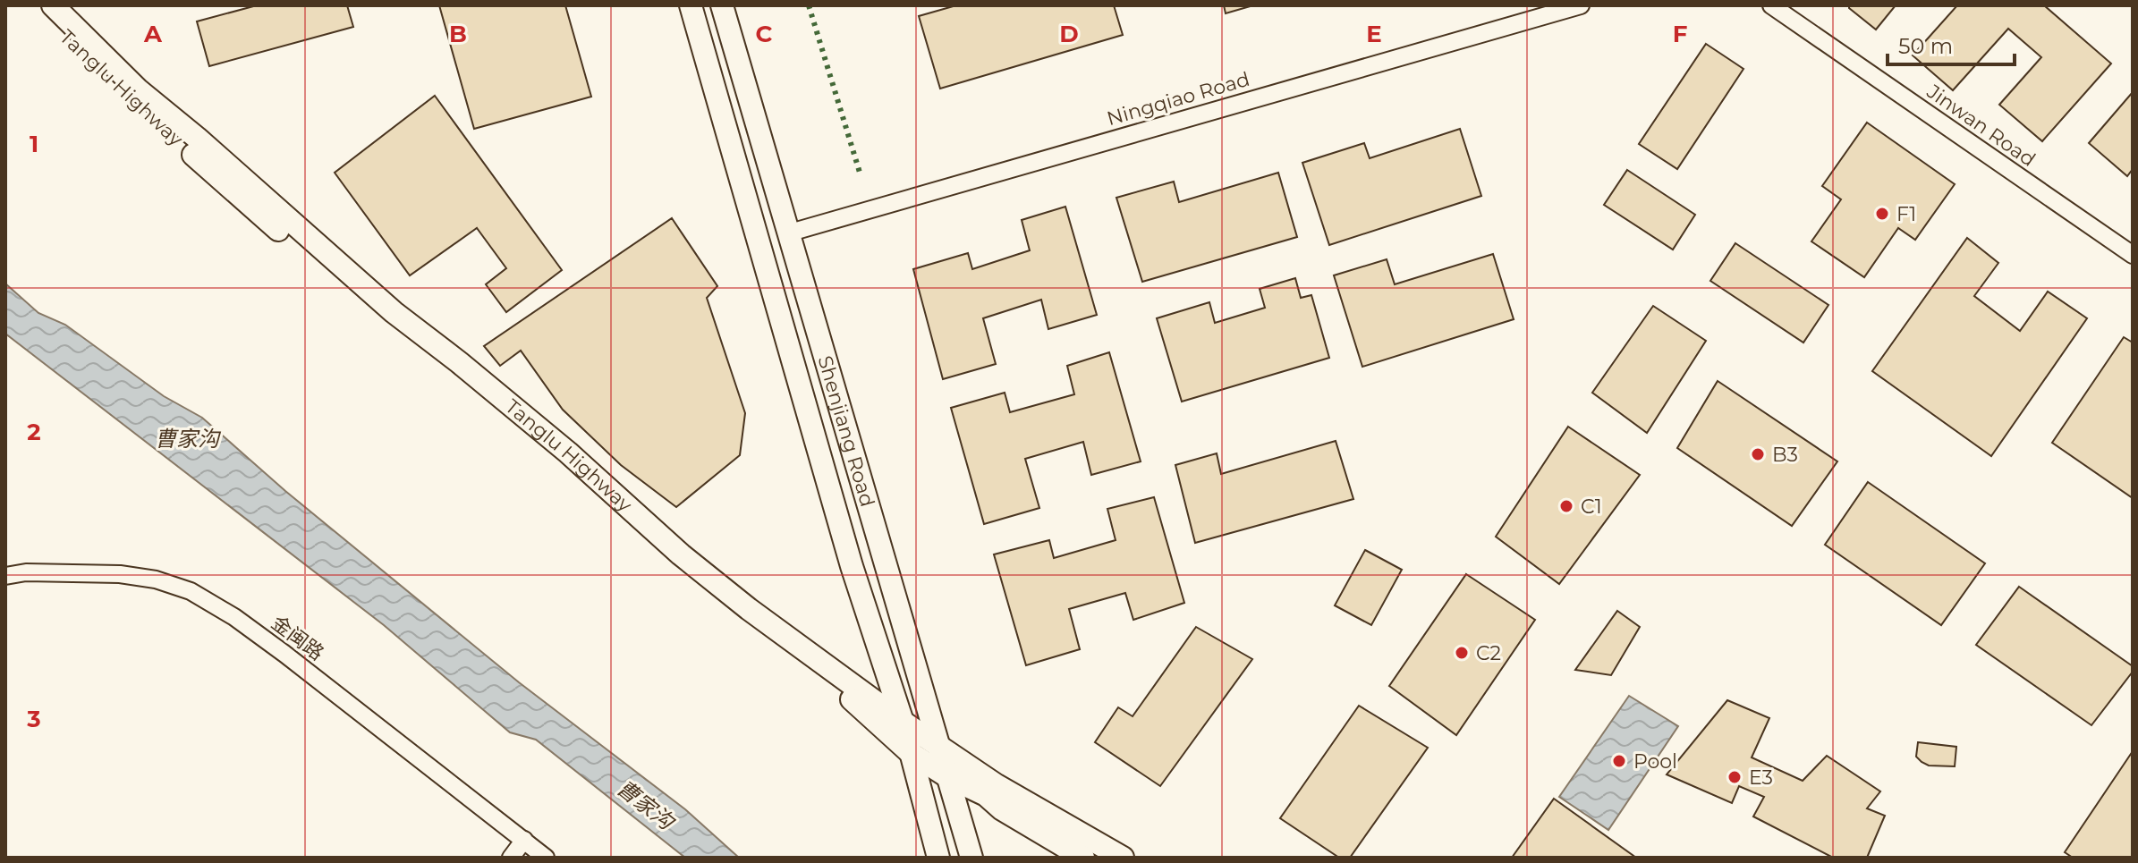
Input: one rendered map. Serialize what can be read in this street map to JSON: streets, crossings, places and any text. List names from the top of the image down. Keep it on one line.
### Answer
{"streets":{"main road":["Tanglu Highway","Shenjiang Road"],"street":["Ningqiao Road","Jinwan Road","金闽路"]},"crossings":[["Tanglu Highway","Shenjiang Road"],["Ningqiao Road","Shenjiang Road"]],"water":["曹家沟"],"places":["F1","B3","C1","C2","Pool","E3"],"scale_bar":"50 m","grid":{"columns":["A","B","C","D","E","F"],"rows":["1","2","3"]}}
